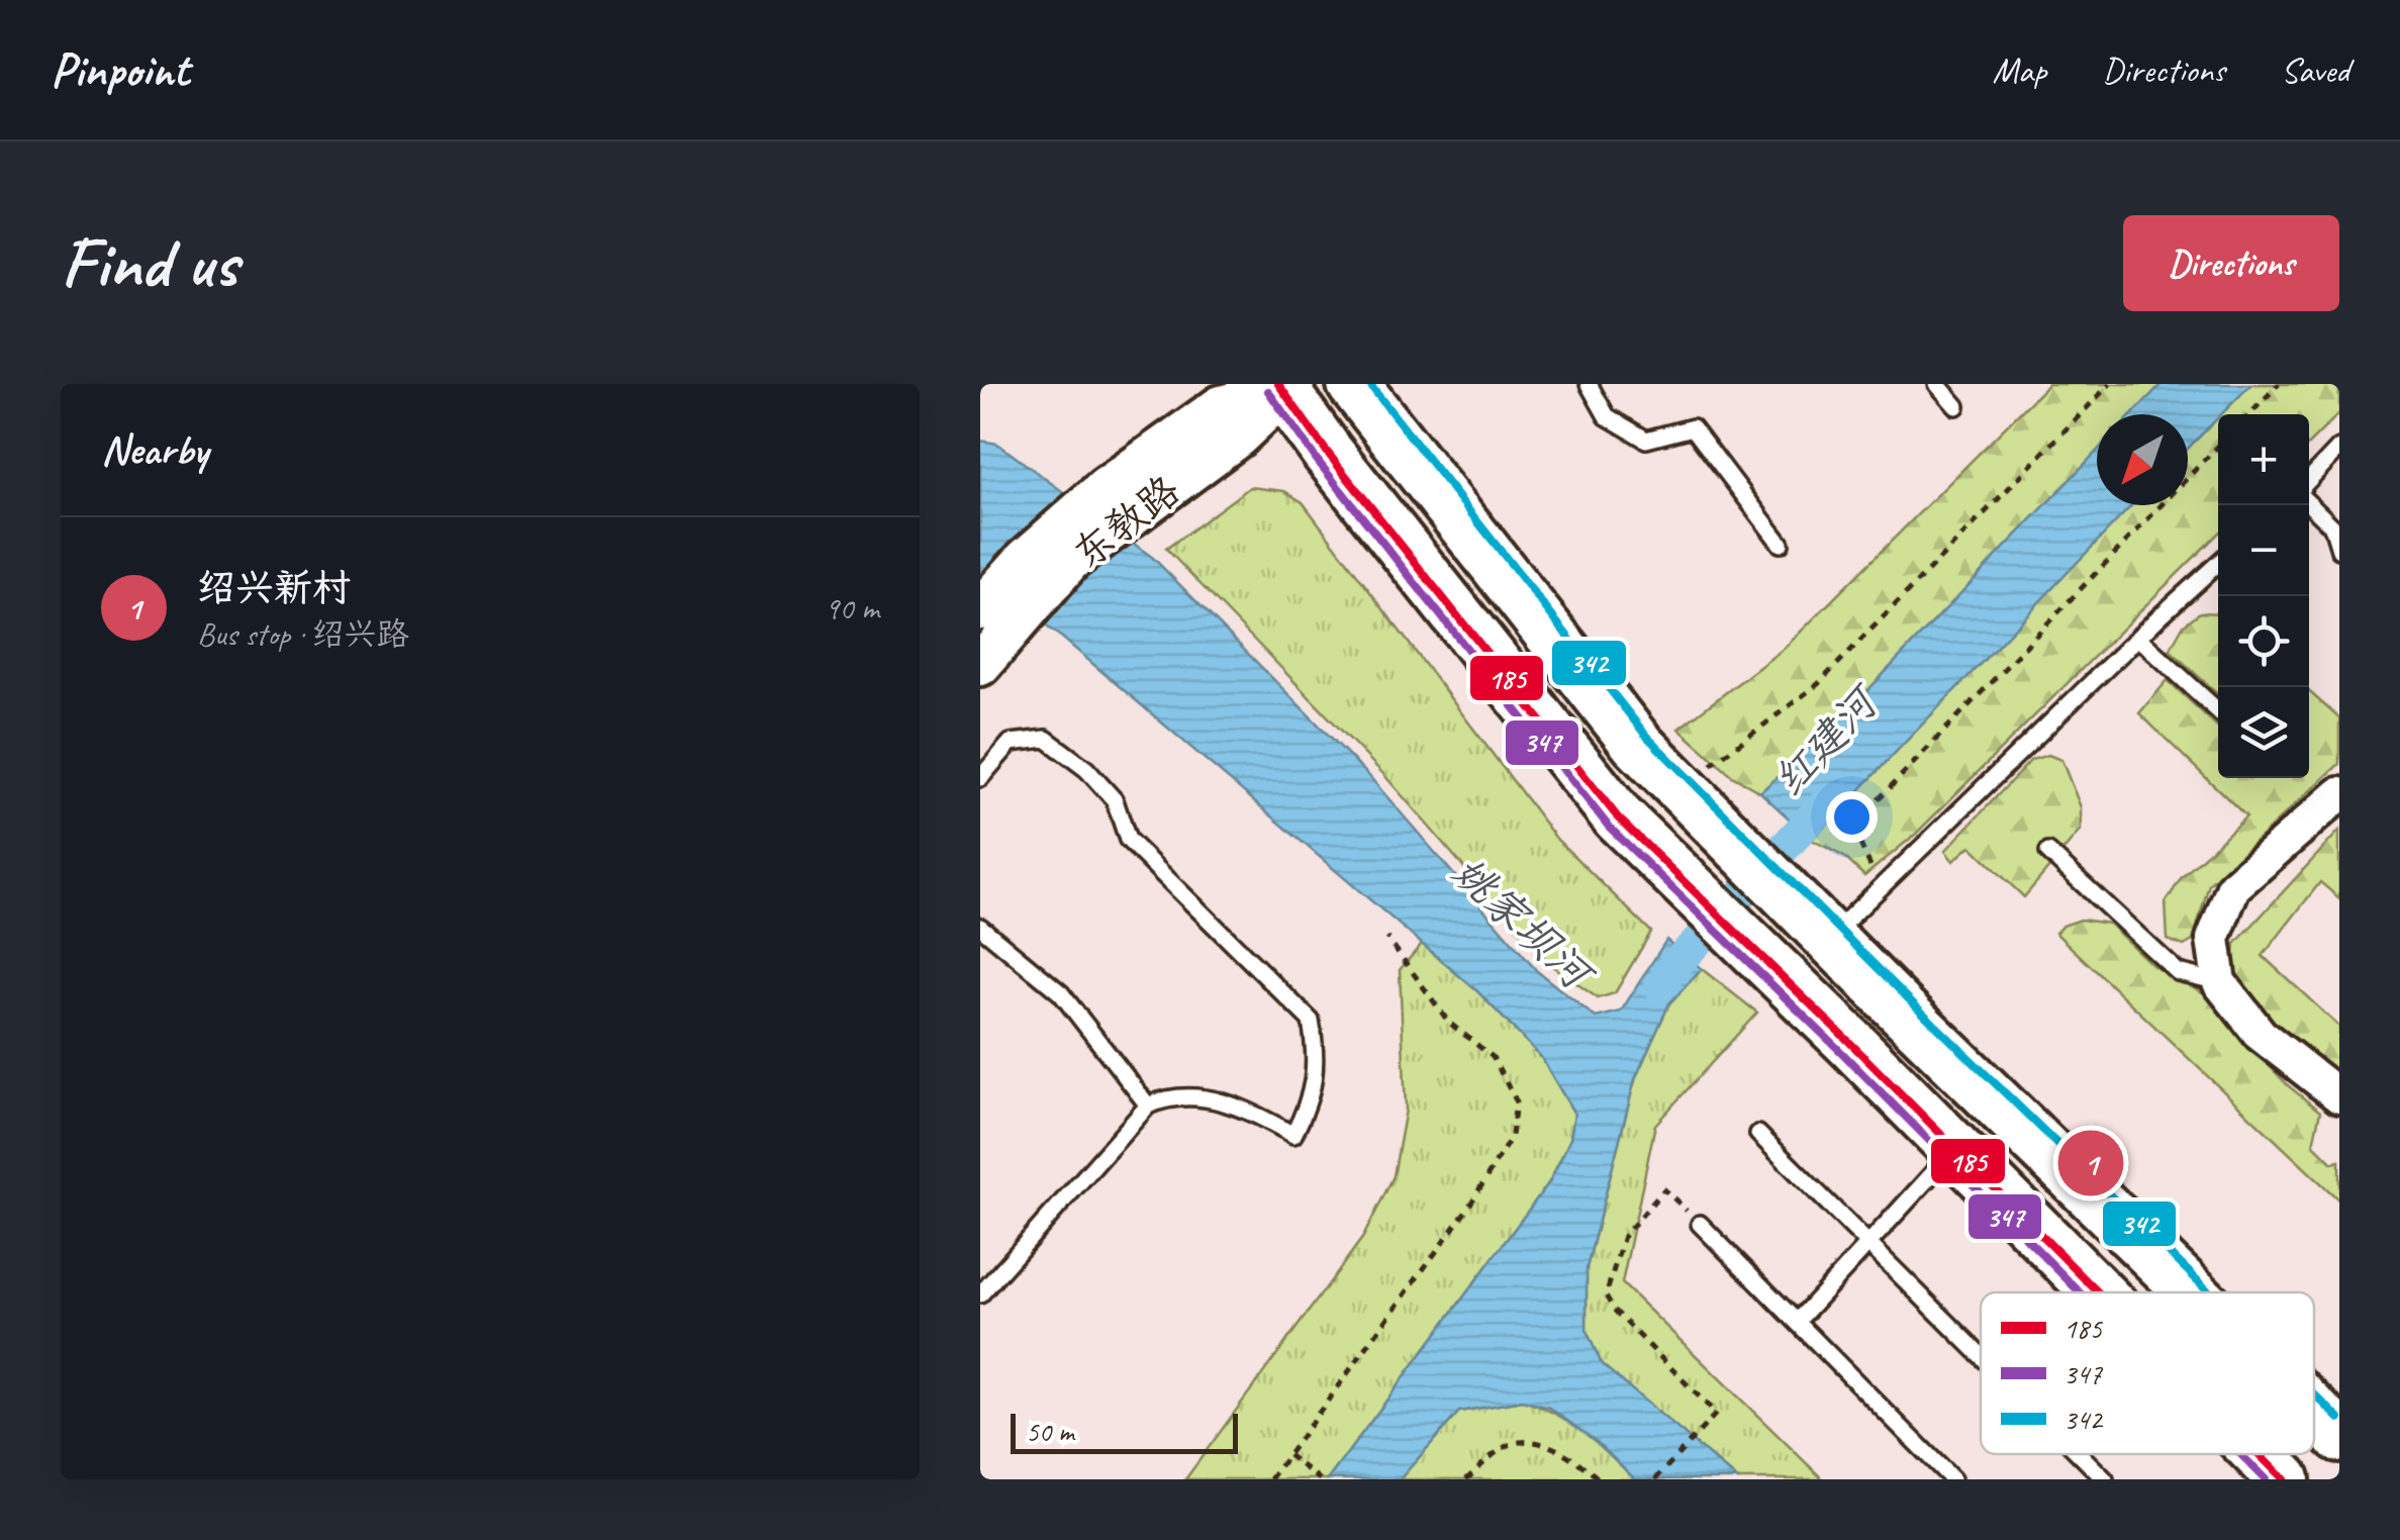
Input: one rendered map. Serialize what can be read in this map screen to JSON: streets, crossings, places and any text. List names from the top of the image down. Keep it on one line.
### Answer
{"streets":{"street":["东教路"]},"water":["红建河","姚家坝河"],"lines":["transit line 185","transit line 342","transit line 347"],"legend":["185","347","342"],"scale_bar":"50 m","north":"bottom left","page":{"header":"Pinpoint","nav":["Map","Directions","Saved"],"buttons":"Directions","title":"Find us","heading":"Nearby","map_buttons":["+","−"],"list":[{"mark":"1","name":"绍兴新村","note":"Bus stop · 绍兴路","value":"90 m"}],"pins":"1","scale":"50 m"}}
